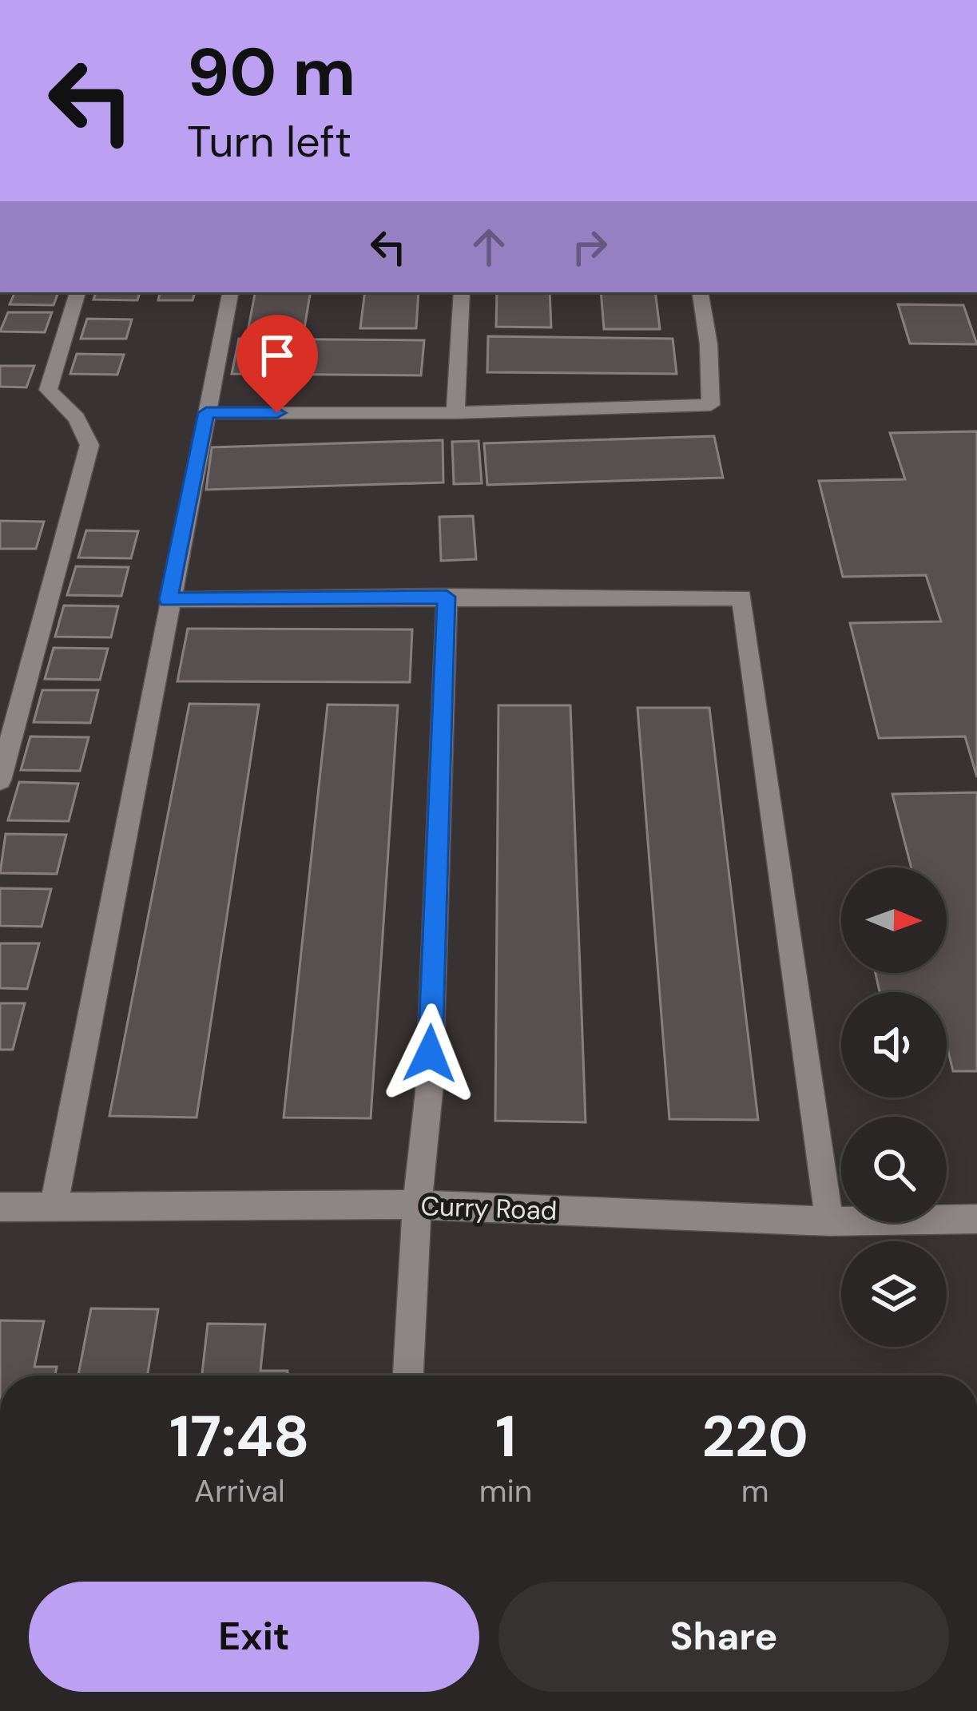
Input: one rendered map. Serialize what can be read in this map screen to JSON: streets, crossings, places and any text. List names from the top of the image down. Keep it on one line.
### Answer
{"streets":{"street":["Curry Road"]},"north":"right","page":{"turn":["90 m","Turn left"],"eta":["17:48","Arrival","1","min","220","m"],"buttons":["Exit","Share"]}}
